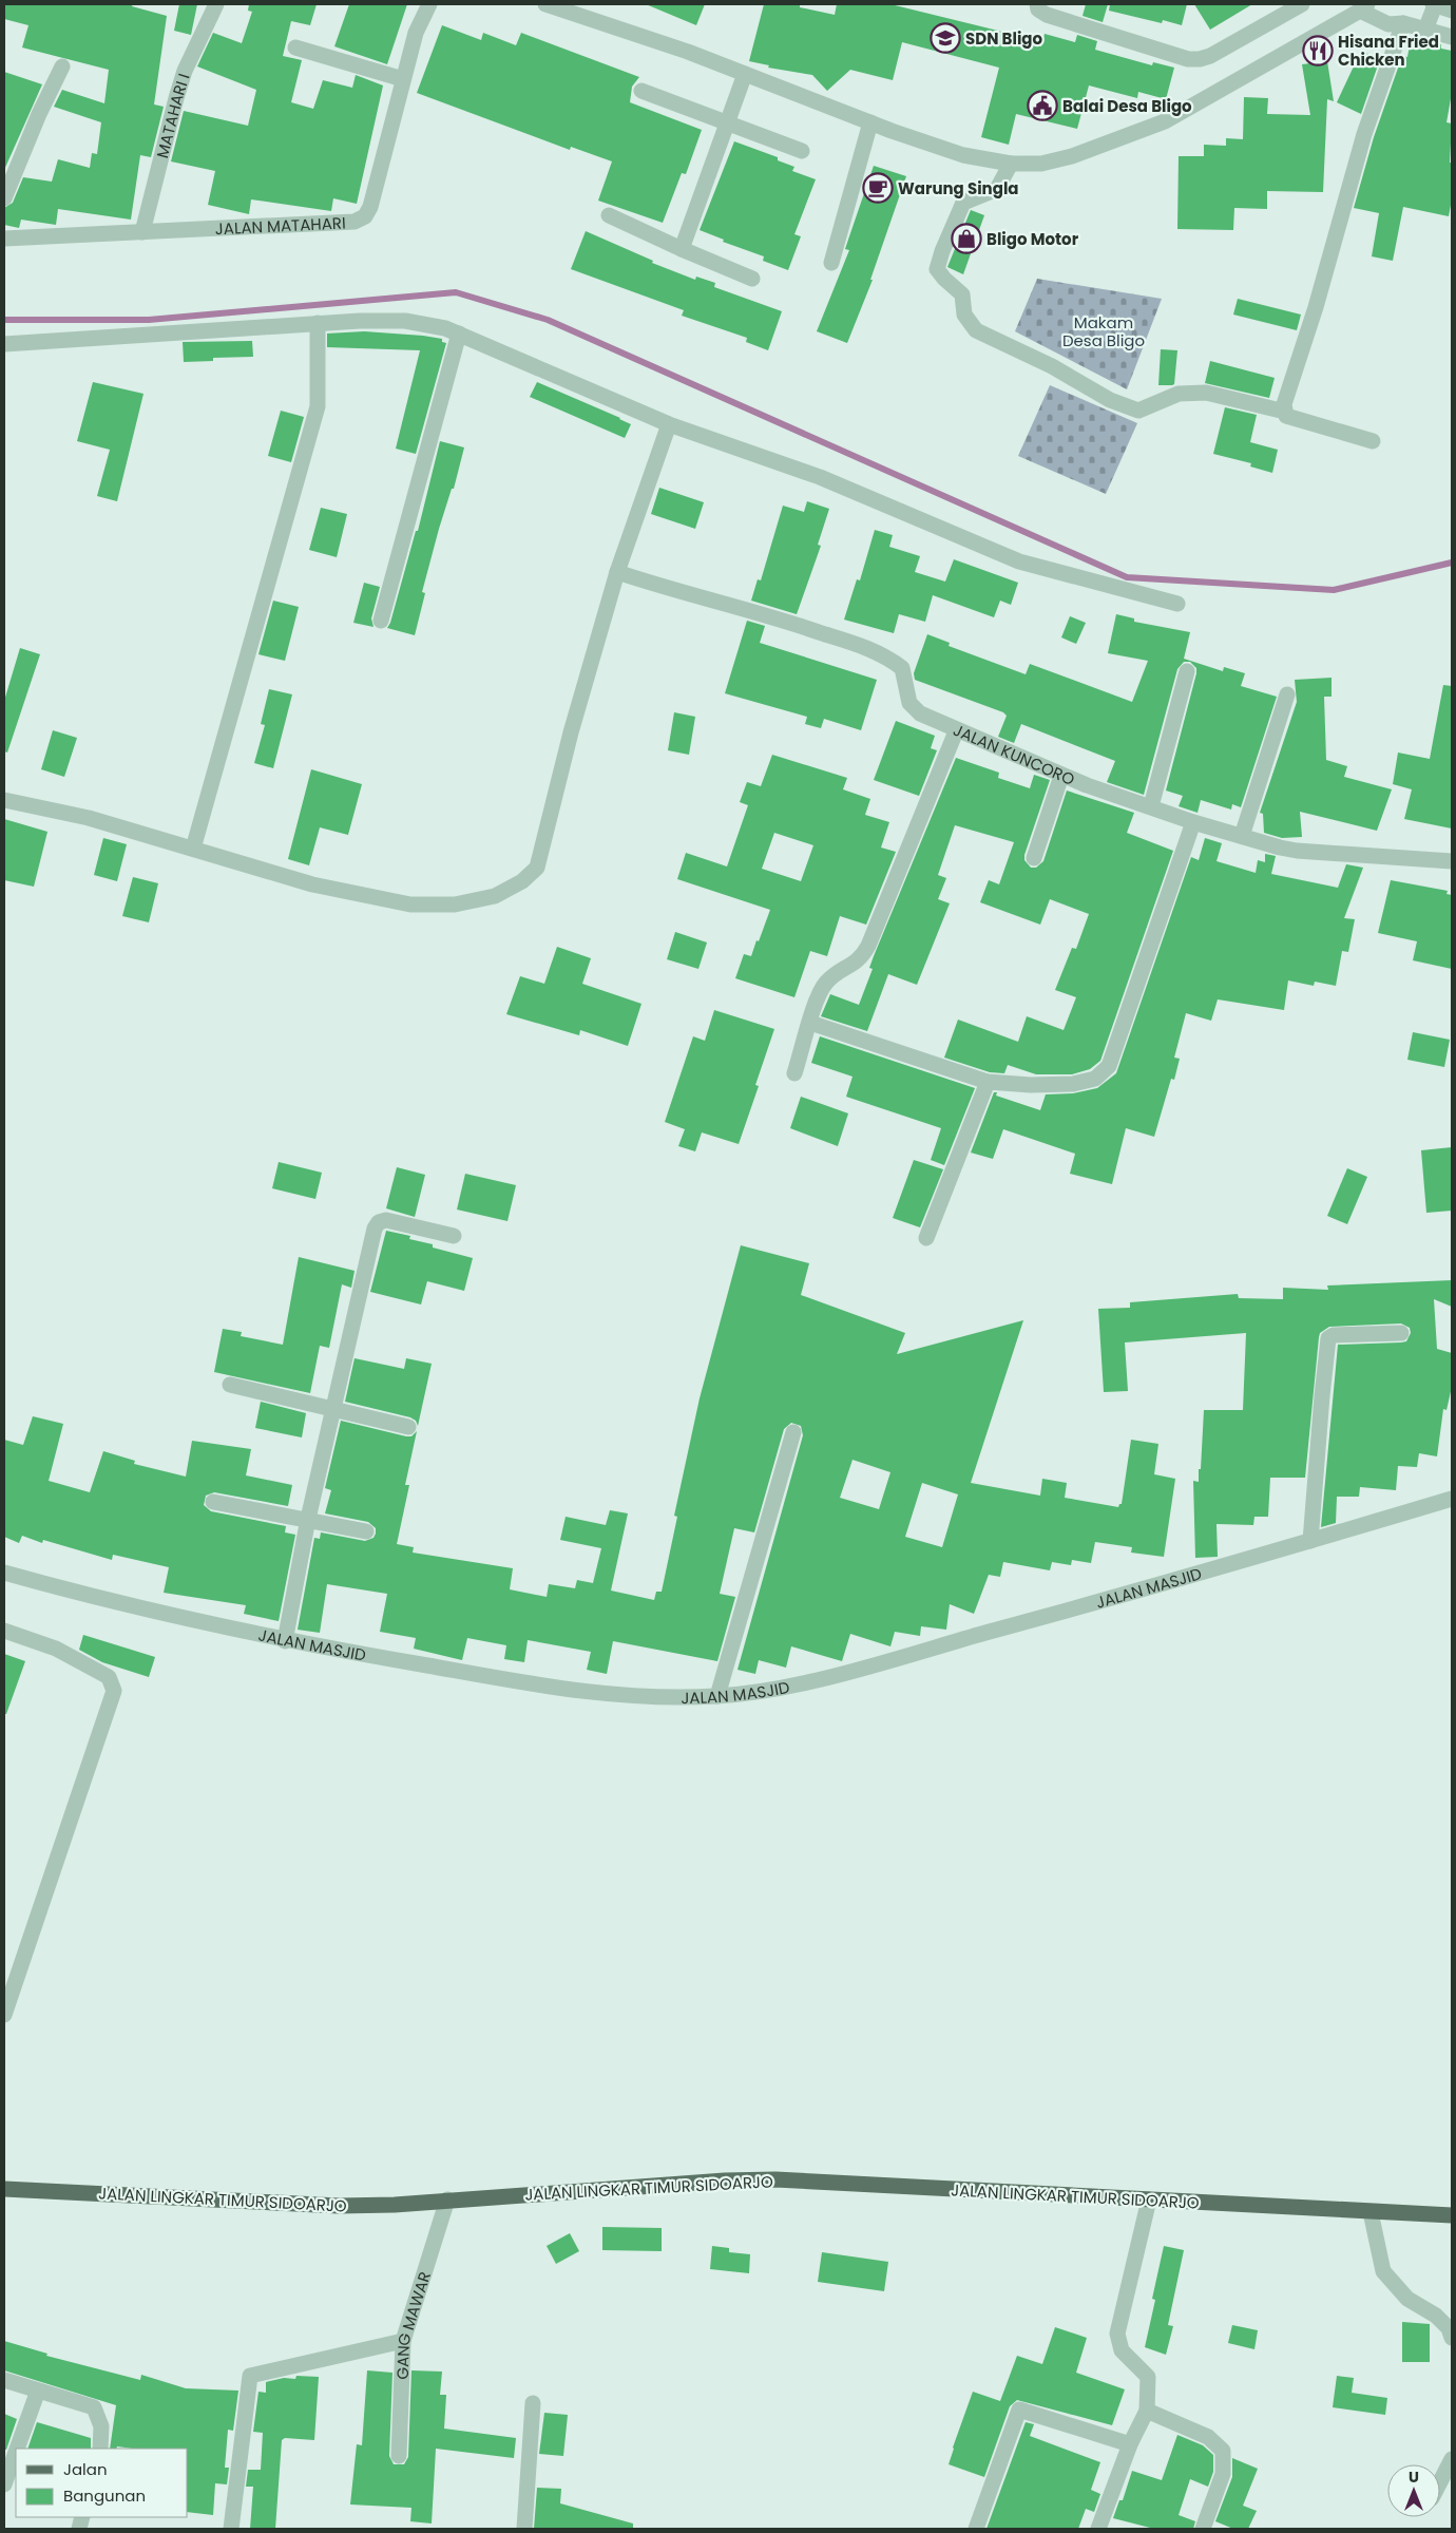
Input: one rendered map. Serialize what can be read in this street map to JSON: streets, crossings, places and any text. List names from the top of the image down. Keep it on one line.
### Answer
{"streets":{"main road":["JALAN LINGKAR TIMUR SIDOARJO"],"street":["MATAHARI I","JALAN MATAHARI","JALAN KUNCORO","JALAN MASJID","GANG MAWAR"]},"crossings":[["MATAHARI I","JALAN MATAHARI"],["JALAN LINGKAR TIMUR SIDOARJO","GANG MAWAR"]],"parks":["Makam Desa Bligo"],"places":{"school or university":["SDN Bligo"],"restaurant":["Hisana Fried Chicken"],"public building":["Balai Desa Bligo"],"cafe":["Warung Singla"],"shop":["Bligo Motor"]},"legend":["Jalan","Bangunan"],"north":"top"}
